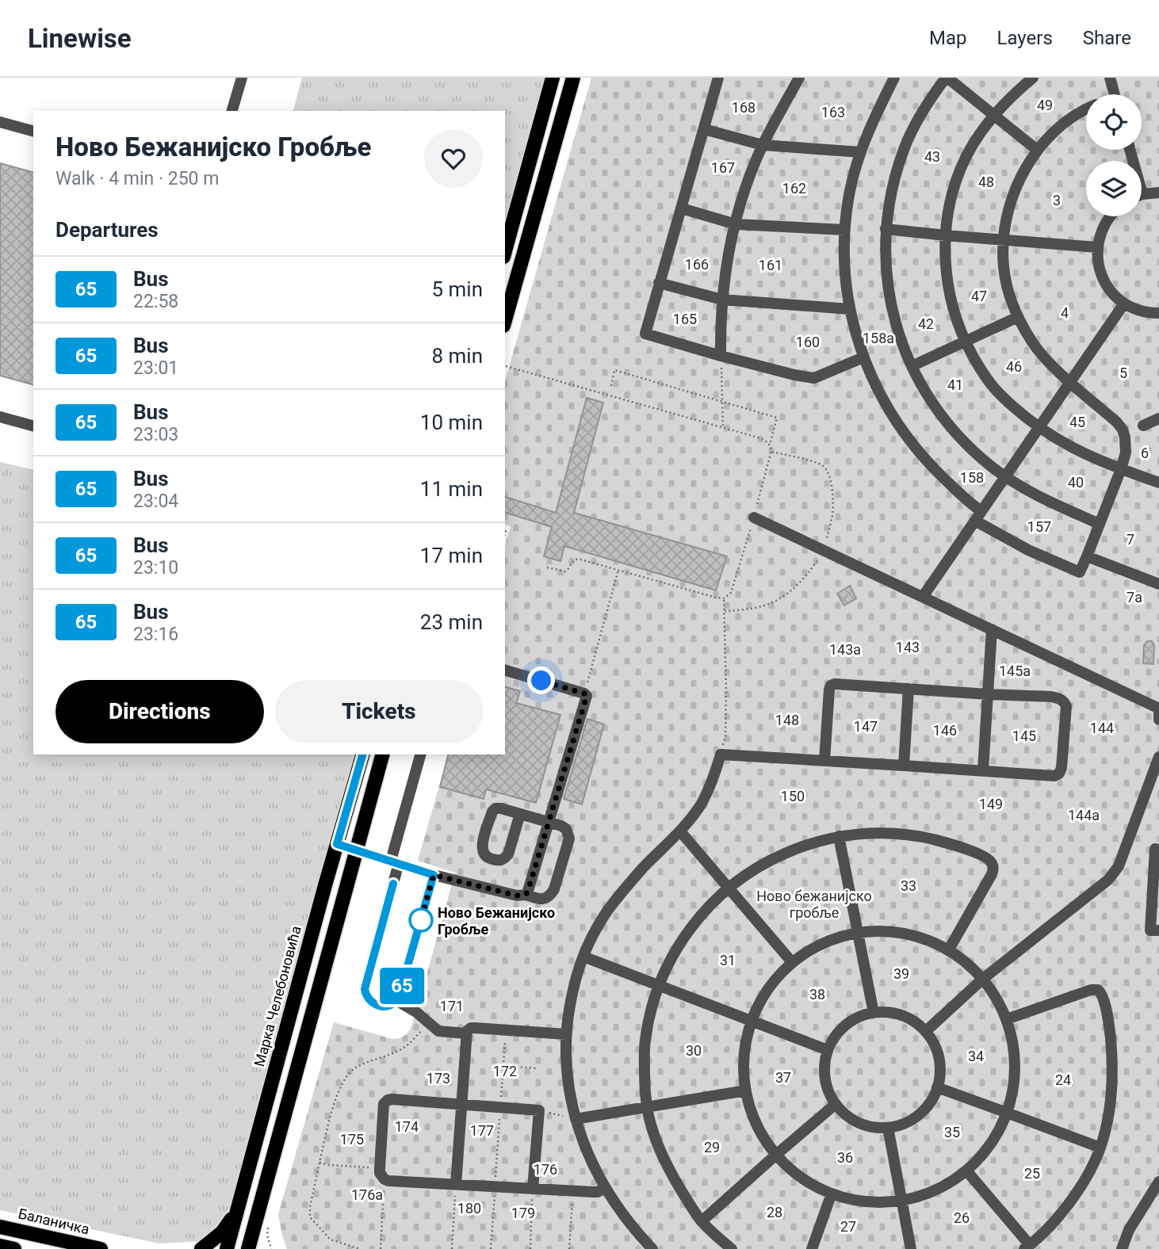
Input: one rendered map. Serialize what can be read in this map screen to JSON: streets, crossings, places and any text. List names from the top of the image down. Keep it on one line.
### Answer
{"streets":{"main road":["Марка Челебоновића","Баланичка"]},"parks":["49","168","163","43","167","48","162","3","166","161","47","4","165","42","158a","160","46","5","41","45","6","158","40","157","7","7a","143","143a","145a","148","147","144","146","145","150","149","144a","33","Ново бежанијско гробље","31","39","38","171","30","34","172","37","173","24","174","177","35","175","29","36","176","25","176a","180","28","179","26","27"],"places":["Ново Бежанијско Гробље"],"lines":["bus line 65"],"page":{"header":"Linewise","nav":["Map","Layers","Share"],"on_map":"65","heading":[["Ново Бежанијско Гробље","Walk · 4 min · 250 m"],"Departures"],"list":[{"mark":"65","name":"Bus","note":"22:58","value":"5 min"},{"mark":"65","name":"Bus","note":"23:01","value":"8 min"},{"mark":"65","name":"Bus","note":"23:03","value":"10 min"},{"mark":"65","name":"Bus","note":"23:04","value":"11 min"},{"mark":"65","name":"Bus","note":"23:10","value":"17 min"},{"mark":"65","name":"Bus","note":"23:16","value":"23 min"}],"buttons":["Directions","Tickets"]}}
